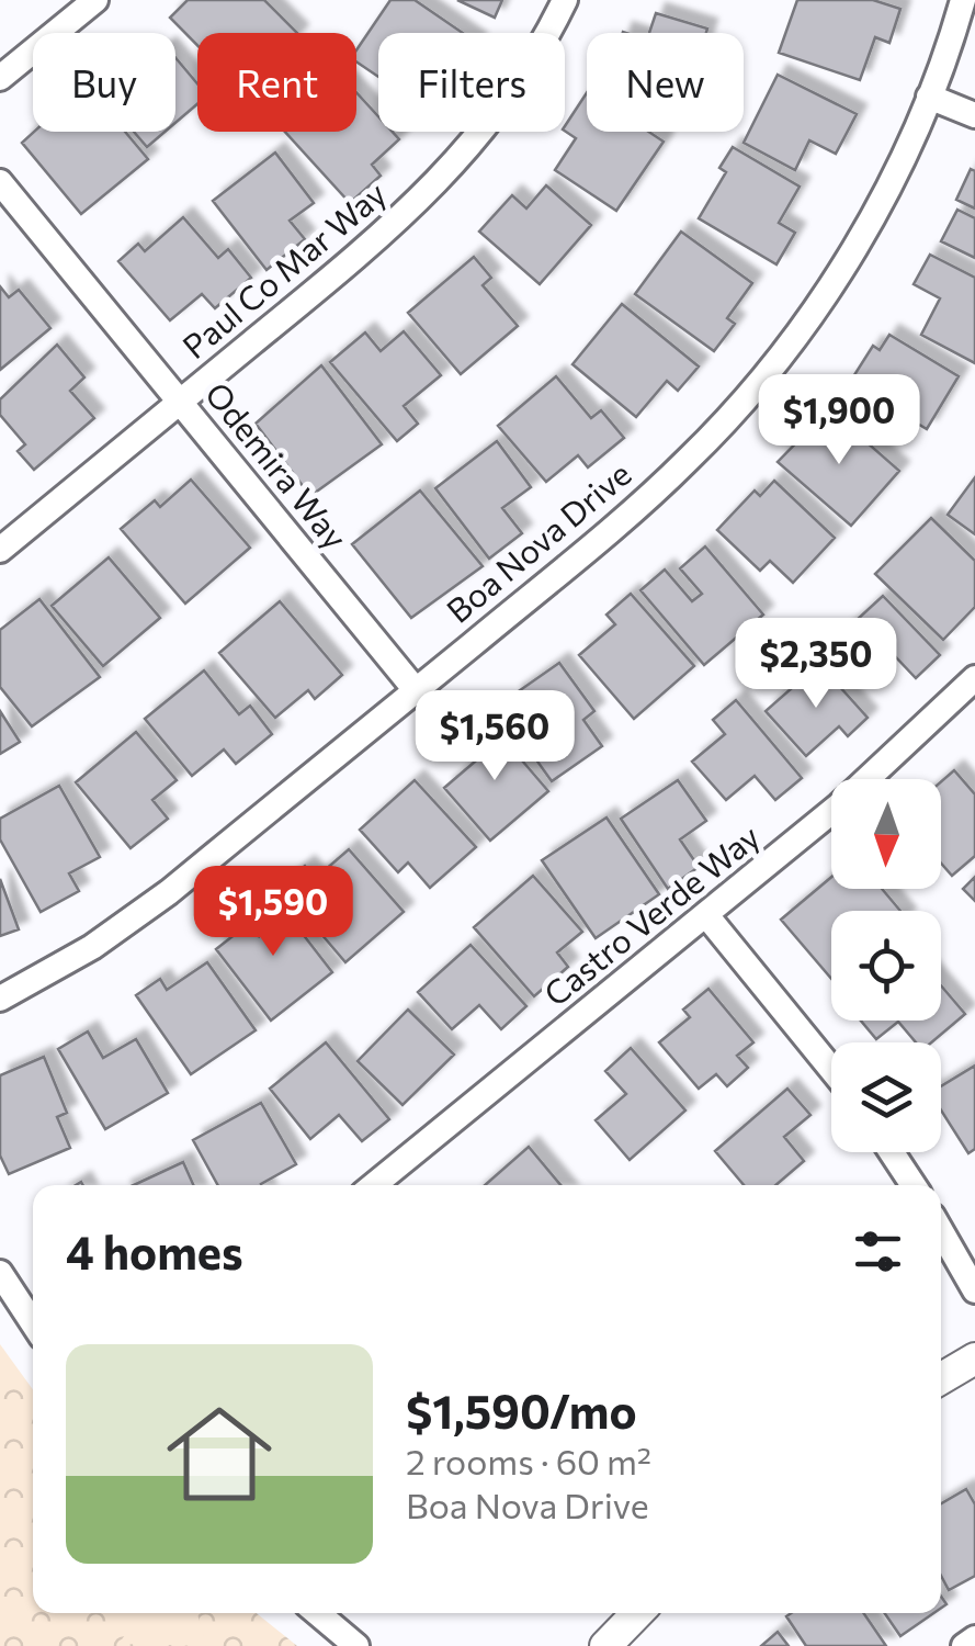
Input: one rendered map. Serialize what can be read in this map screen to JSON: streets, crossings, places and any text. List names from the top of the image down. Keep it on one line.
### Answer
{"streets":{"street":["Paul Co Mar Way","Odemira Way","Boa Nova Drive","Castro Verde Way"]},"crossings":[["Paul Co Mar Way","Odemira Way"],["Odemira Way","Boa Nova Drive"]],"north":"bottom","page":{"chip":["Buy","Rent","Filters","New"],"price":["$1,900","$2,350","$1,560","$1,590"],"heading":"4 homes","list":[{"name":"$1,590/mo","note":"2 rooms · 60 m² · Boa Nova Drive"}]}}
